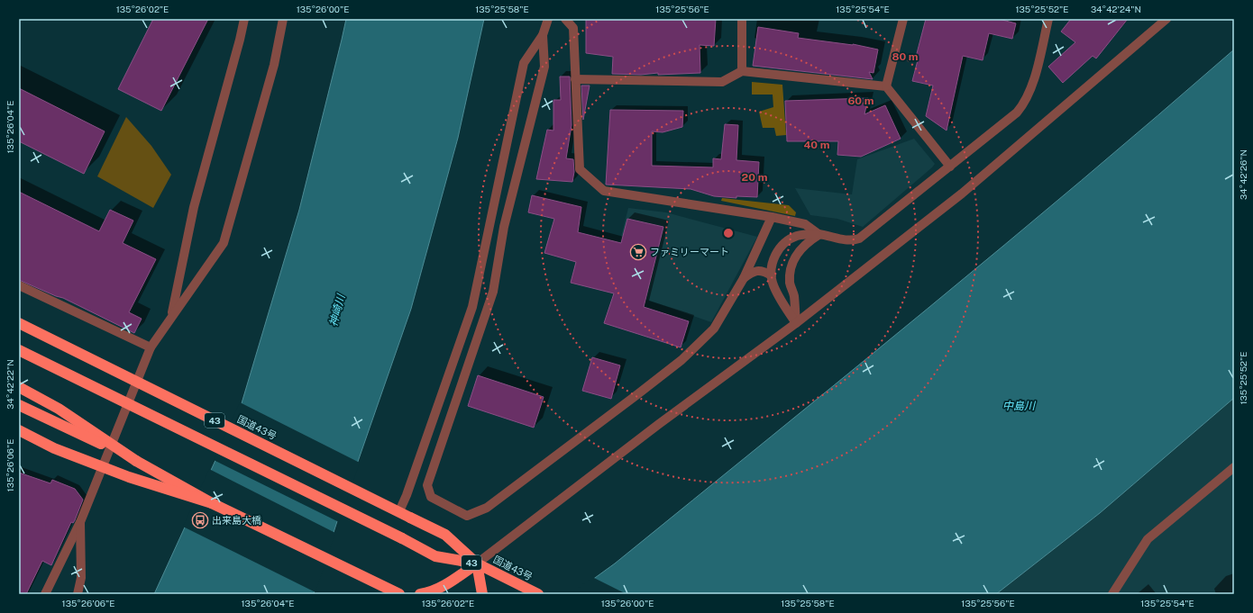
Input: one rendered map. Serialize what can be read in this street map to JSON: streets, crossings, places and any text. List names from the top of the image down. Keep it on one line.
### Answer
{"streets":{"highway":["43","国道43号"]},"water":["神崎川","中島川"],"places":{"supermarket":["ファミリーマート"],"bus stop":["出来島大橋"]},"coordinates":["135°26'02\"E","135°26'00\"E","135°25'58\"E","135°25'56\"E","135°25'54\"E","135°25'52\"E","34°42'24\"N","135°26'04\"E","34°42'26\"N","34°42'22\"N","135°26'06\"E"],"rings":["80 m","60 m","40 m","20 m"]}
